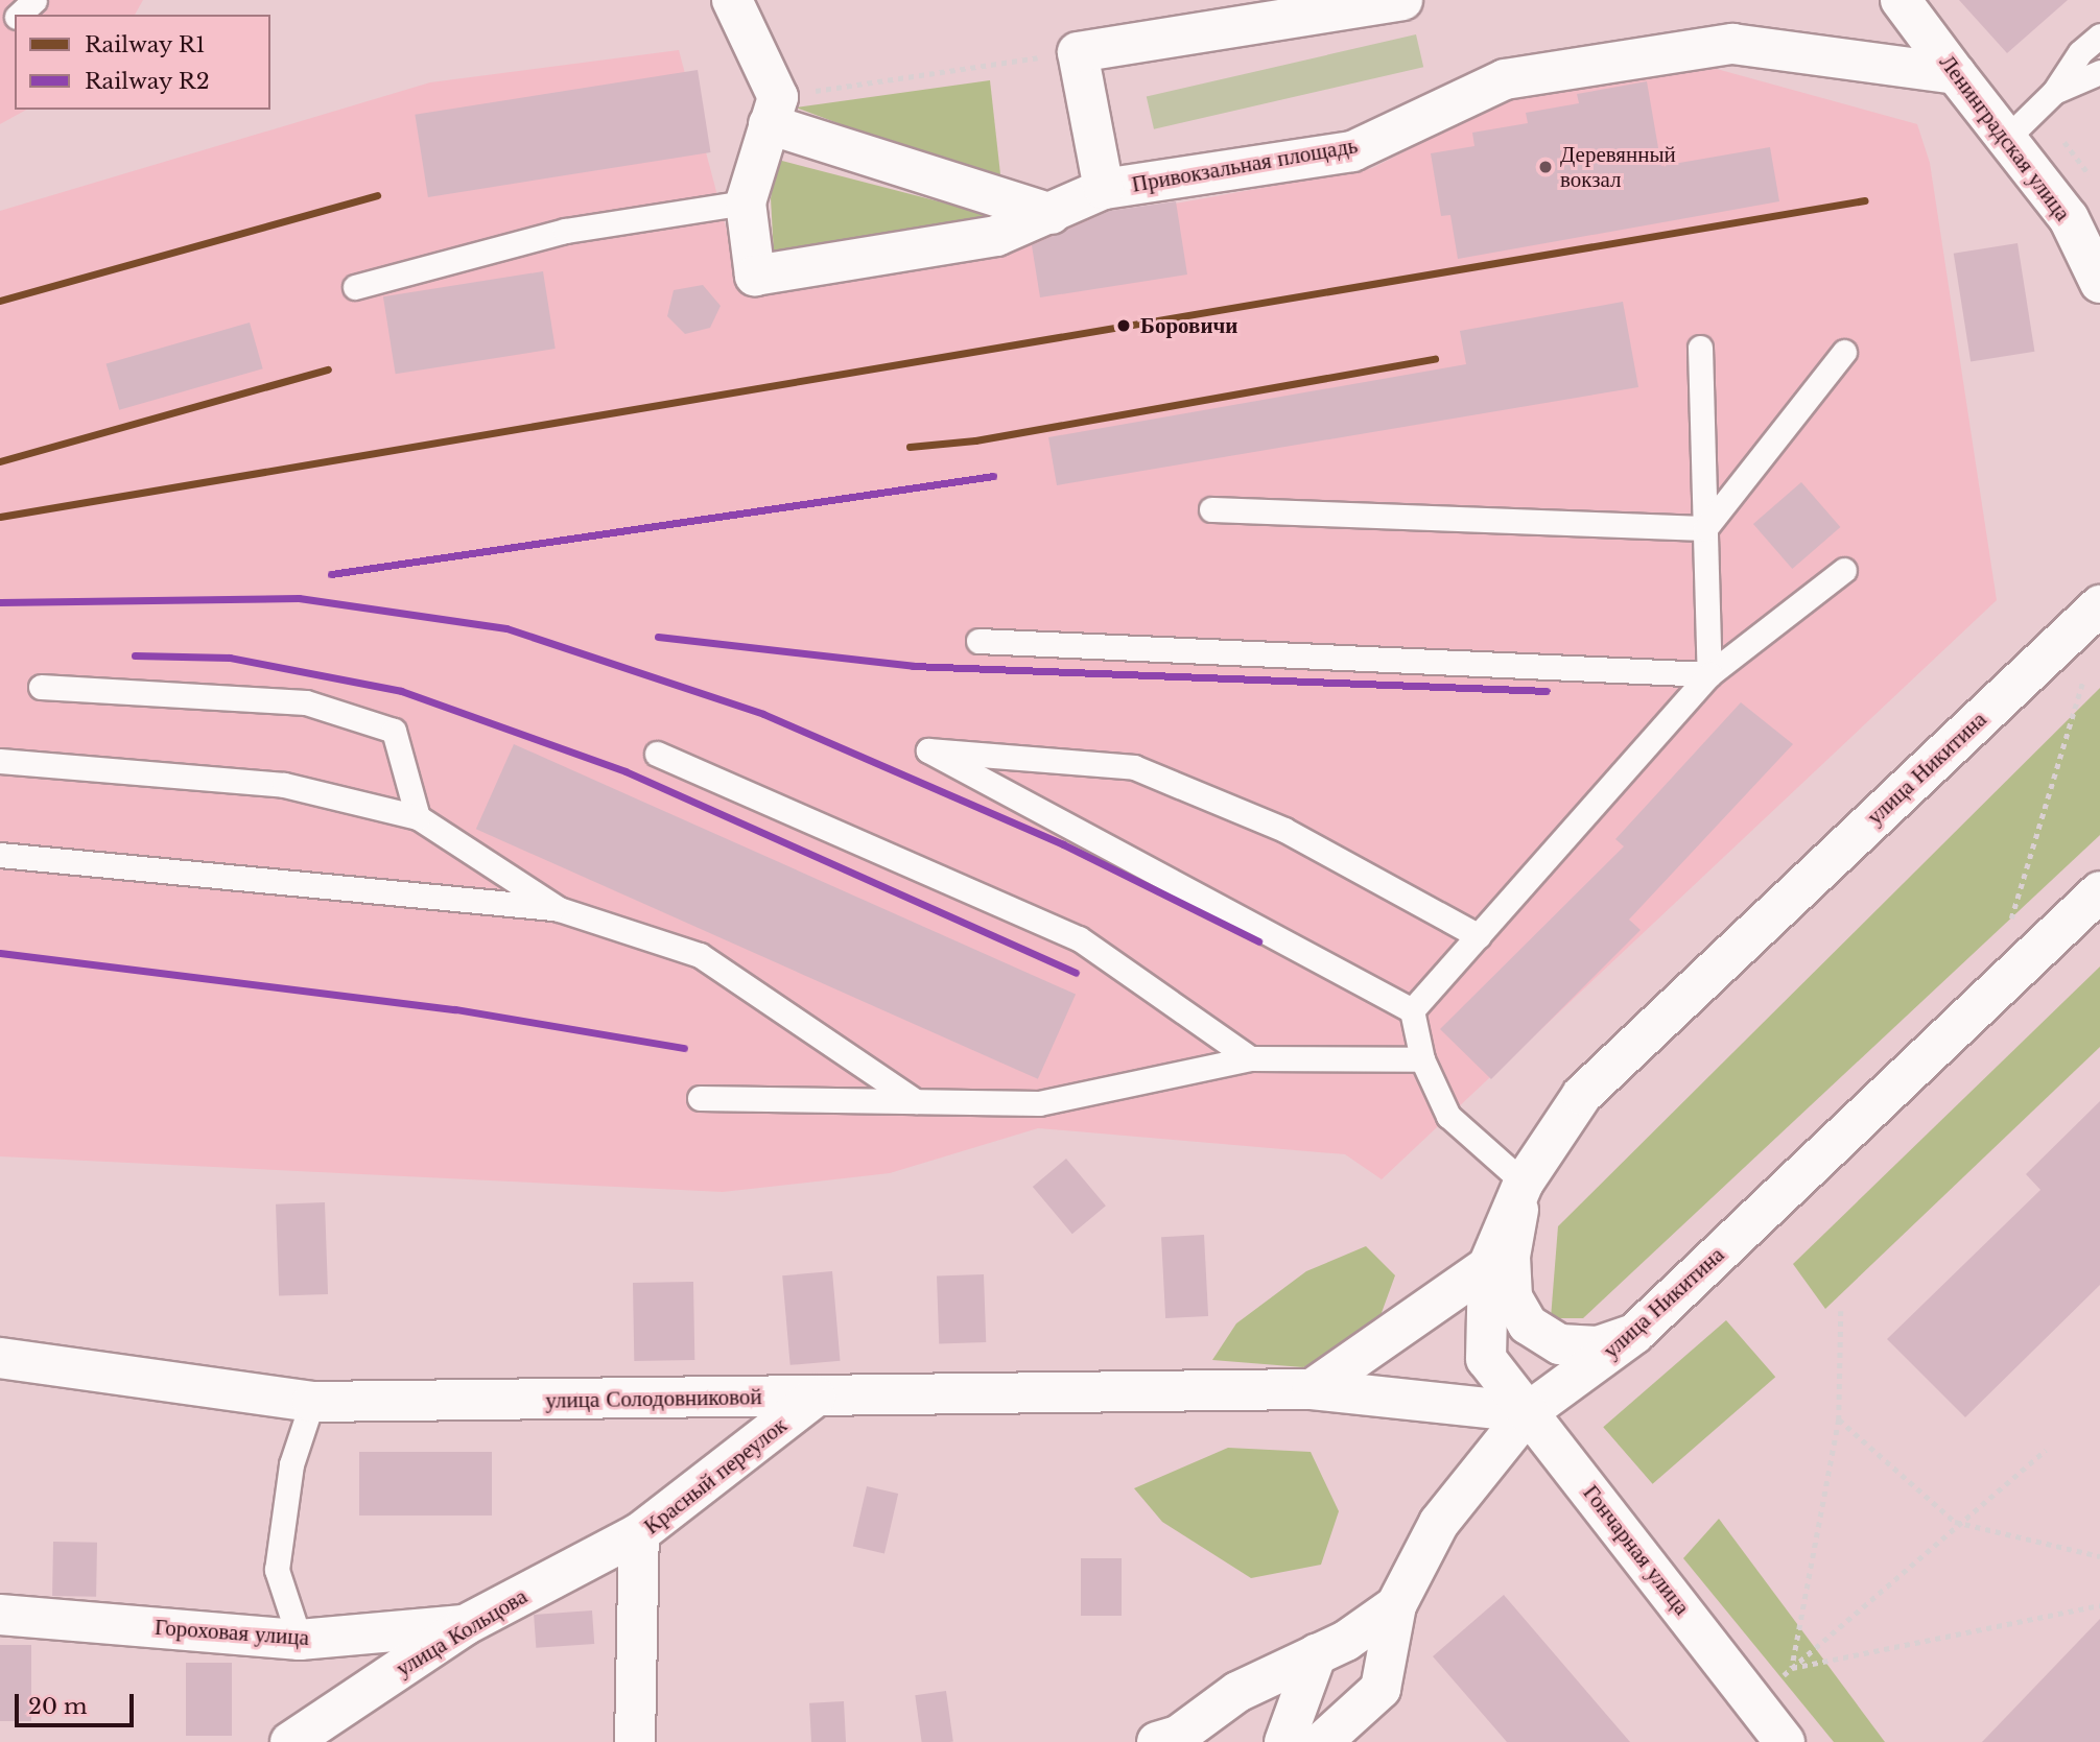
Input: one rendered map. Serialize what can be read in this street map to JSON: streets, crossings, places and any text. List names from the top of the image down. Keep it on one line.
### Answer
{"streets":{"street":["Ленинградская улица","Привокзальная площадь","улица Никитина","улица Солодовниковой","Красный переулок","Гончарная улица","Гороховая улица","улица Кольцова"]},"crossings":[["Ленинградская улица","Привокзальная площадь"],["улица Никитина","улица Солодовниковой"],["улица Никитина","Гончарная улица"],["улица Солодовниковой","Красный переулок"],["улица Солодовниковой","Гончарная улица"],["Красный переулок","улица Кольцова"],["Гороховая улица","улица Кольцова"]],"places":["Деревянный вокзал","Боровичи"],"lines":["rail line R1","rail line R2"],"legend":["Railway R1","Railway R2"],"scale_bar":"20 m"}
